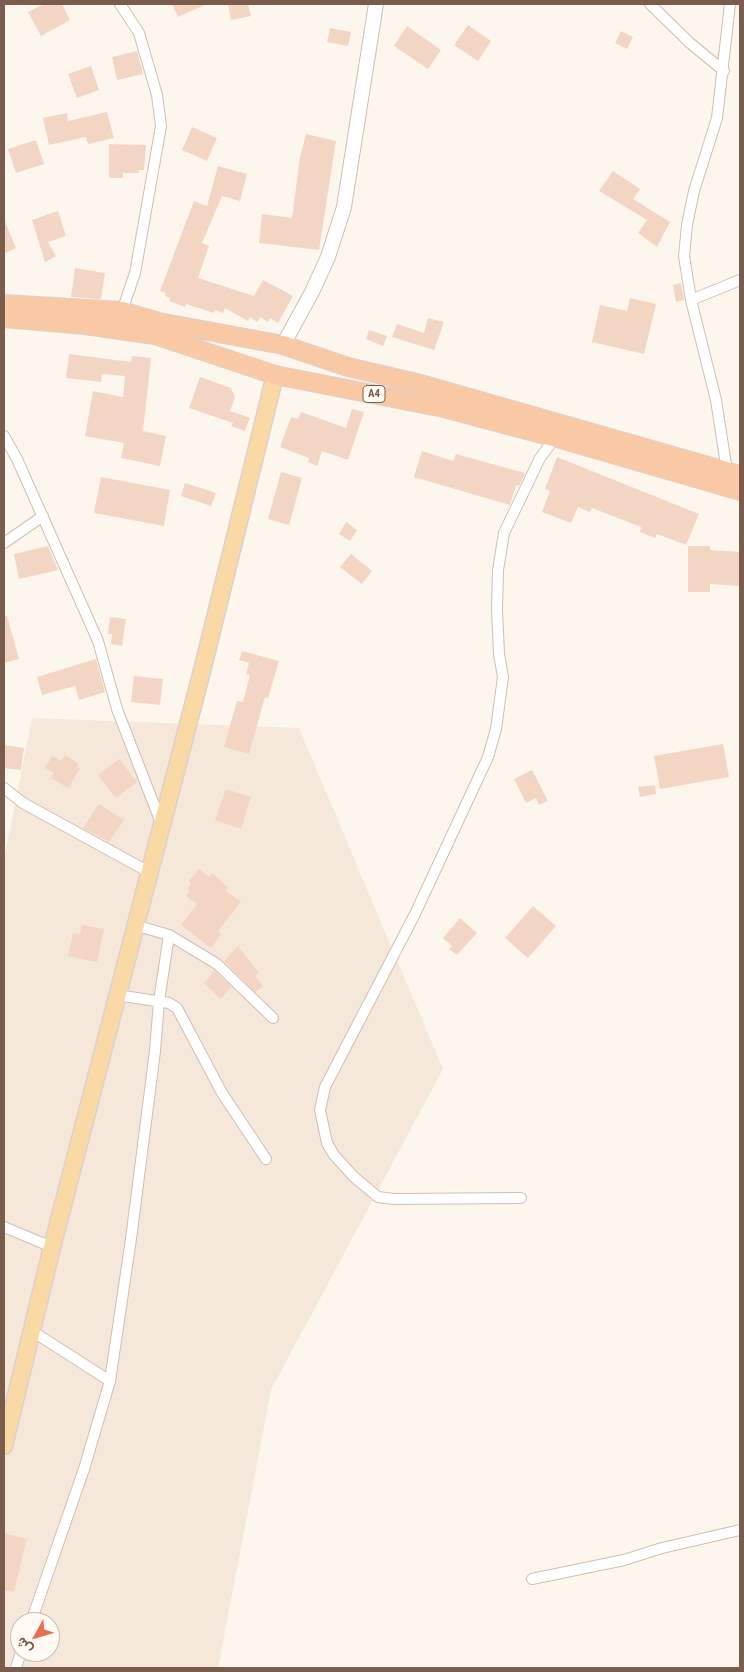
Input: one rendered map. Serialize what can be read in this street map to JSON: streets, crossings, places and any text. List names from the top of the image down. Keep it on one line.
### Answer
{"streets":{"highway":["A4"]},"north":"bottom left"}
